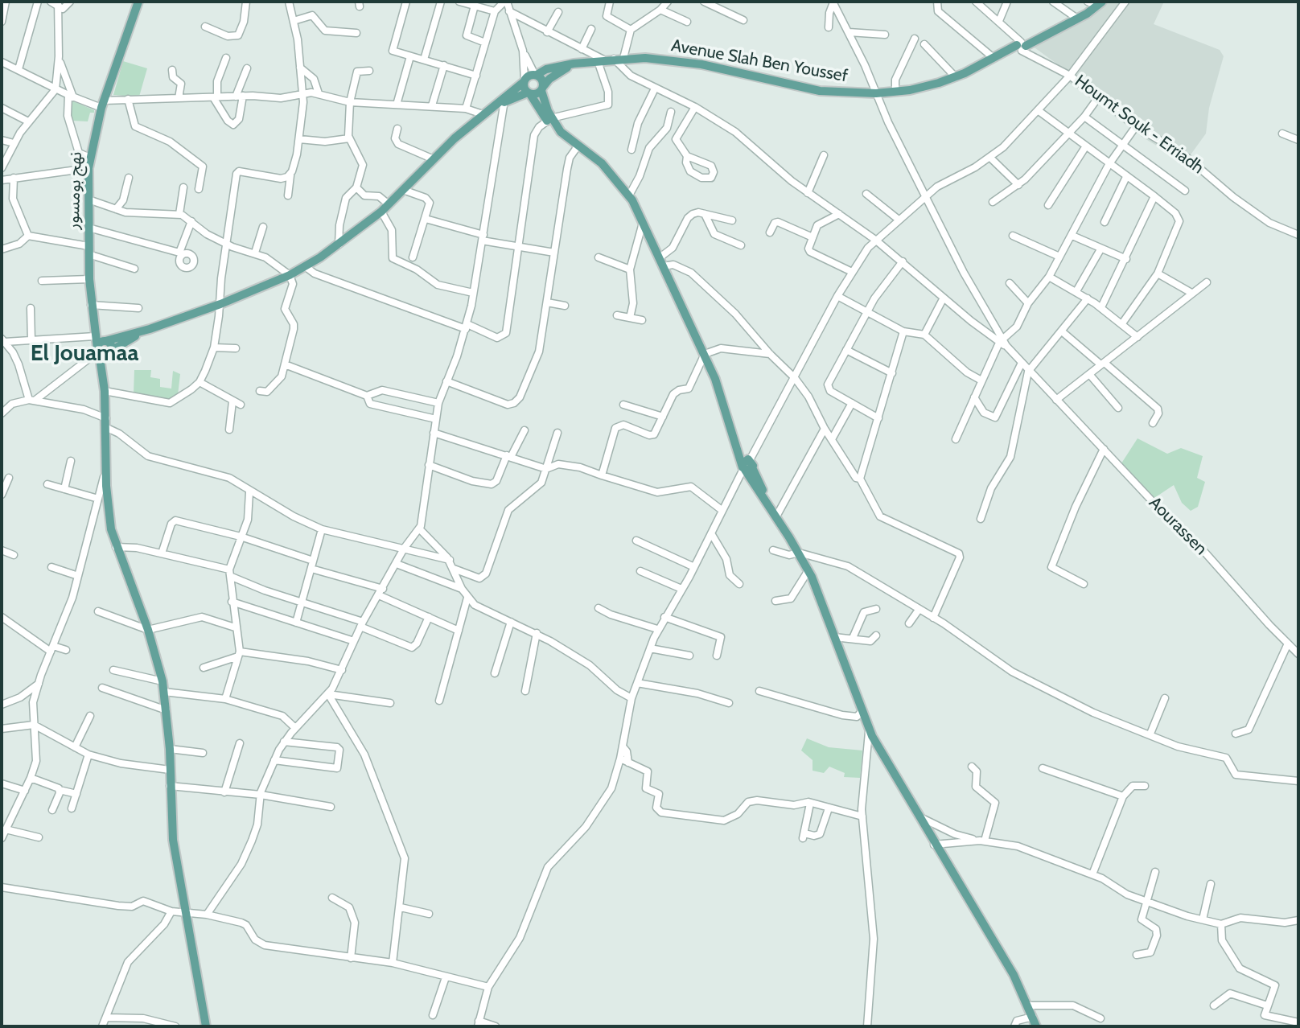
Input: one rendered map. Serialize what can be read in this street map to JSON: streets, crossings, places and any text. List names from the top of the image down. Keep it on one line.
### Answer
{"streets":{"main road":["Avenue Slah Ben Youssef","نهج بومسور"],"street":["Houmt Souk - Erriadh","Aourassen"]},"crossings":[["Avenue Slah Ben Youssef","Houmt Souk - Erriadh"]],"districts":["El Jouamaa"]}
